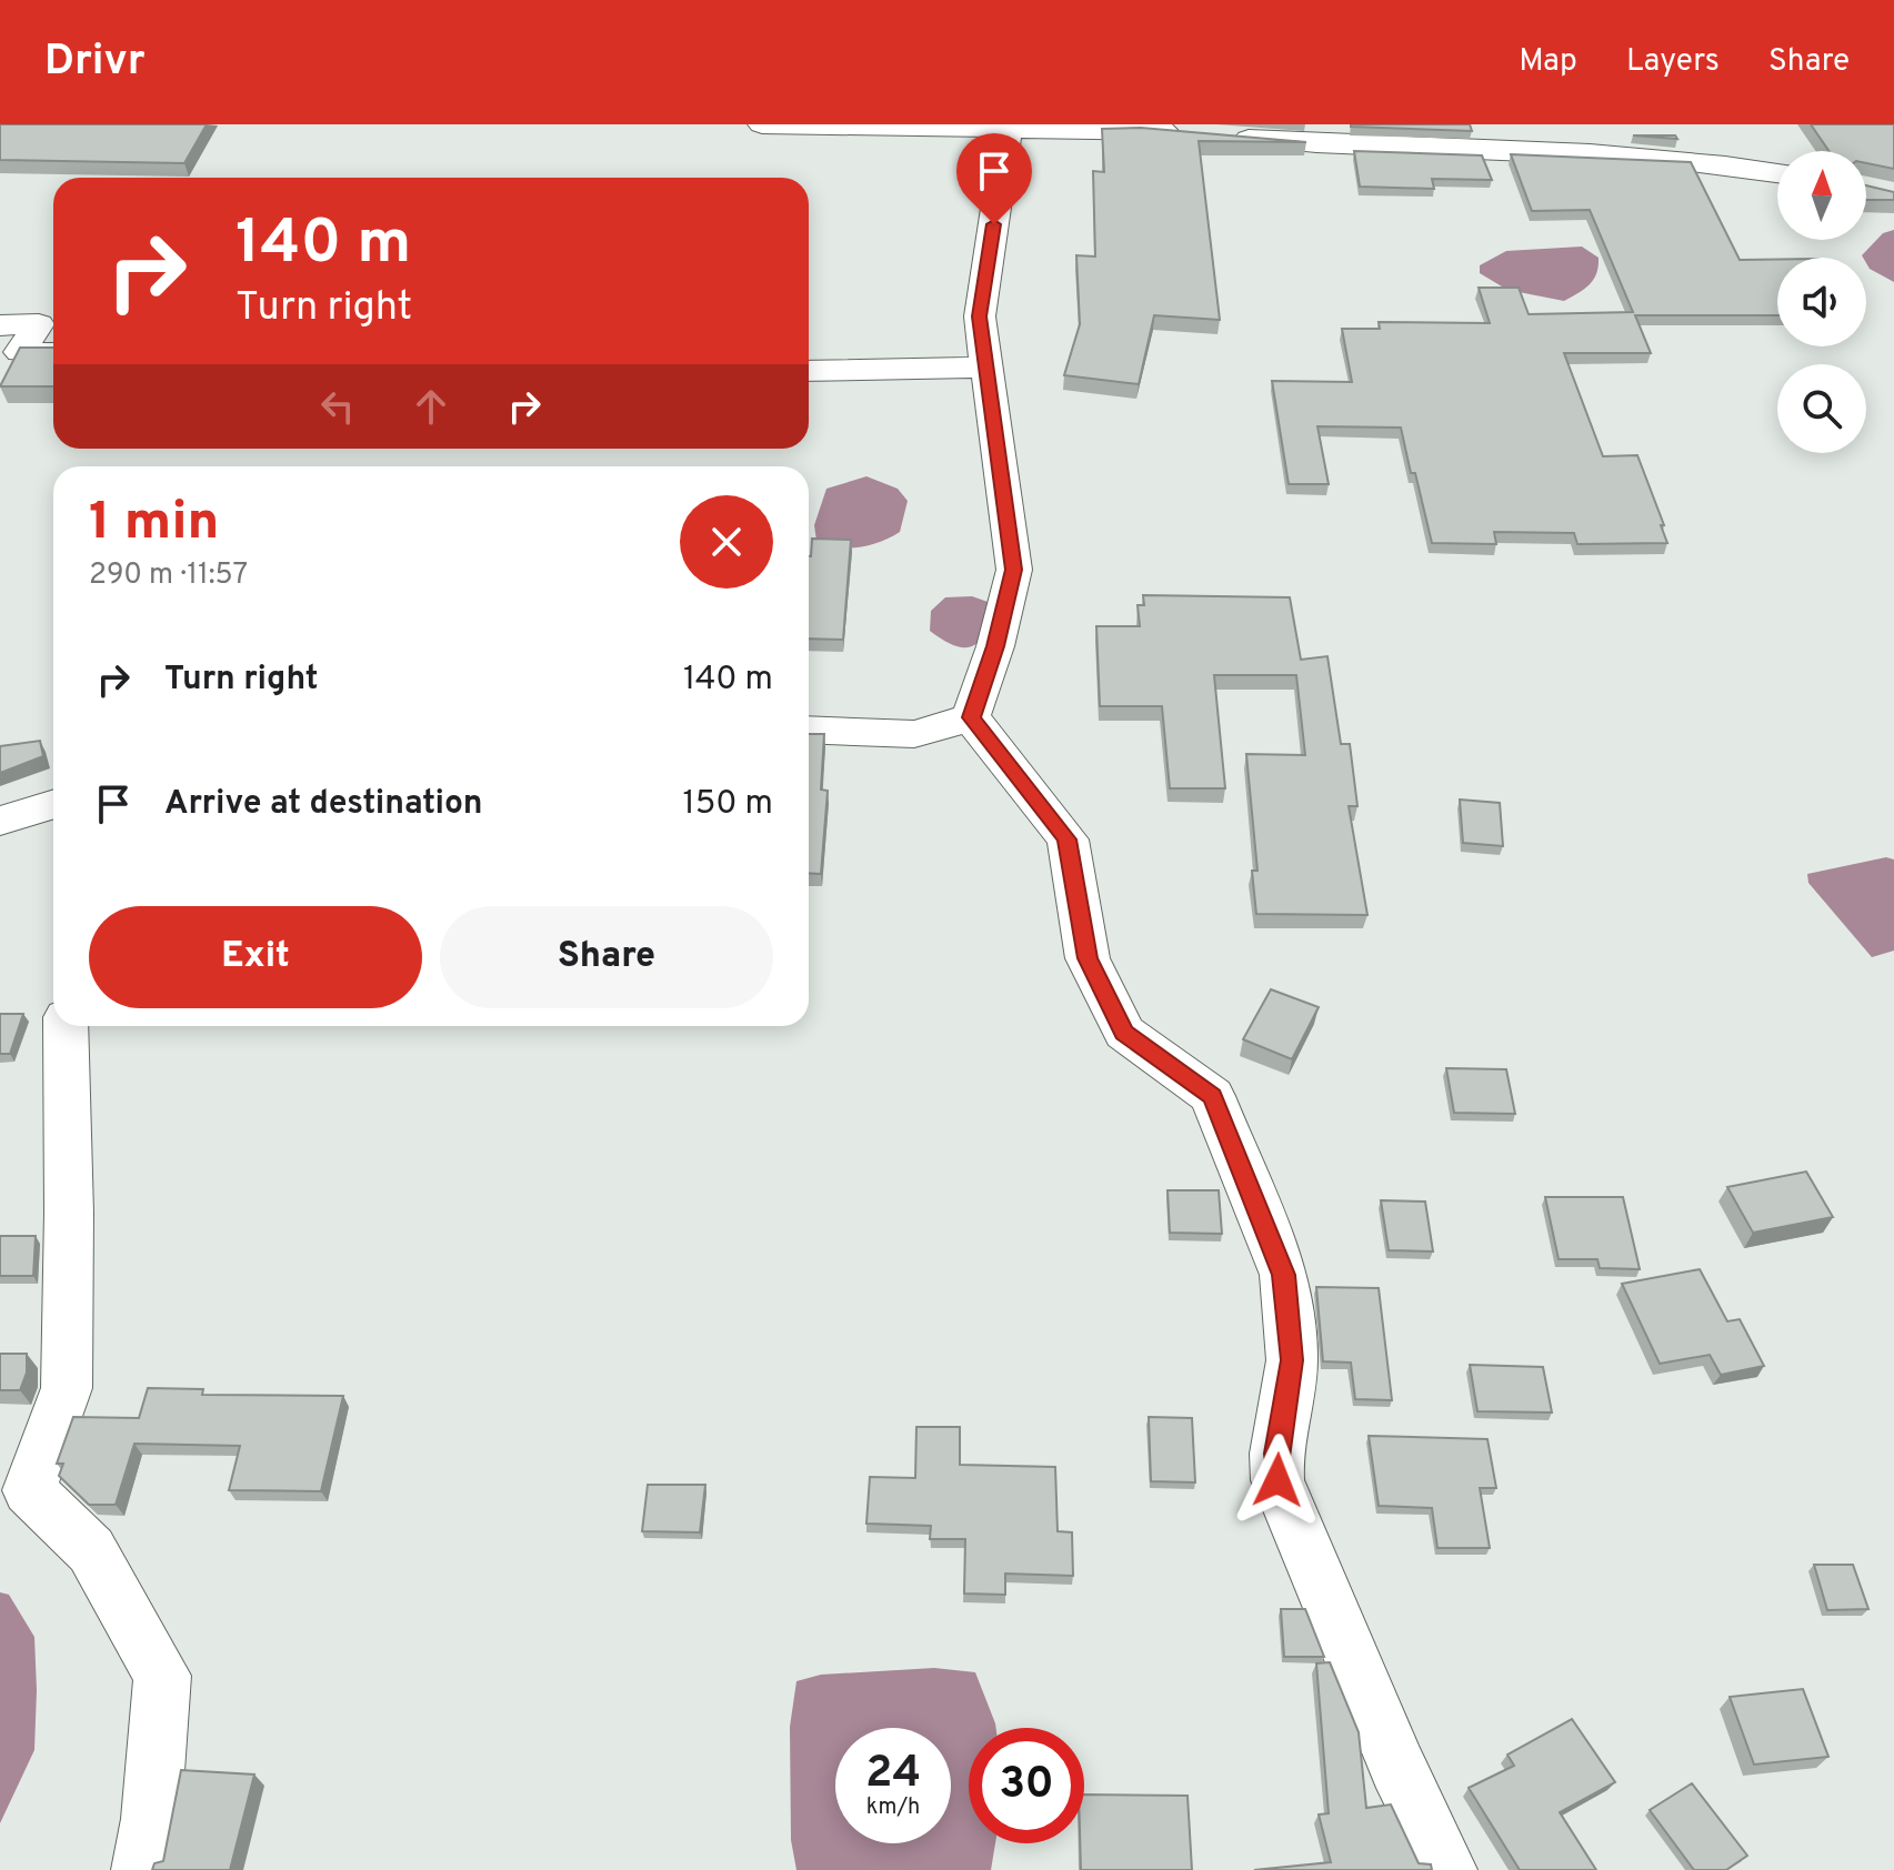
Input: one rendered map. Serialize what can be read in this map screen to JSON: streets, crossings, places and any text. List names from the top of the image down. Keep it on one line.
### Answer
{"north":"top","page":{"header":"Drivr","nav":["Map","Layers","Share"],"turn":["140 m","Turn right"],"heading":["1 min","290 m · 11:57"],"list":[{"name":"Turn right","value":"140 m"},{"name":"Arrive at destination","value":"150 m"}],"buttons":["Exit","Share"],"speed":"24 km/h","limit":"30"}}
